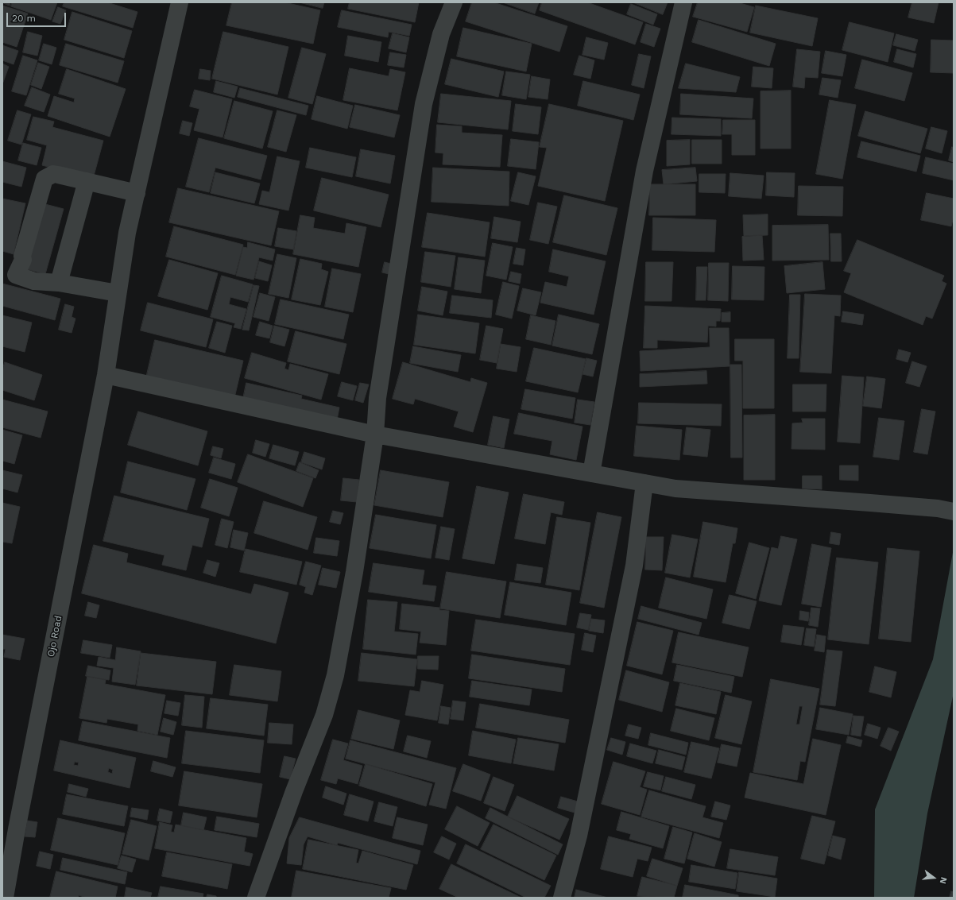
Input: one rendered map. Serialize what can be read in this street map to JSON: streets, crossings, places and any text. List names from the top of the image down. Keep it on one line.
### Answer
{"streets":{"street":["Ojo Road"]},"scale_bar":"20 m","north":"right"}
